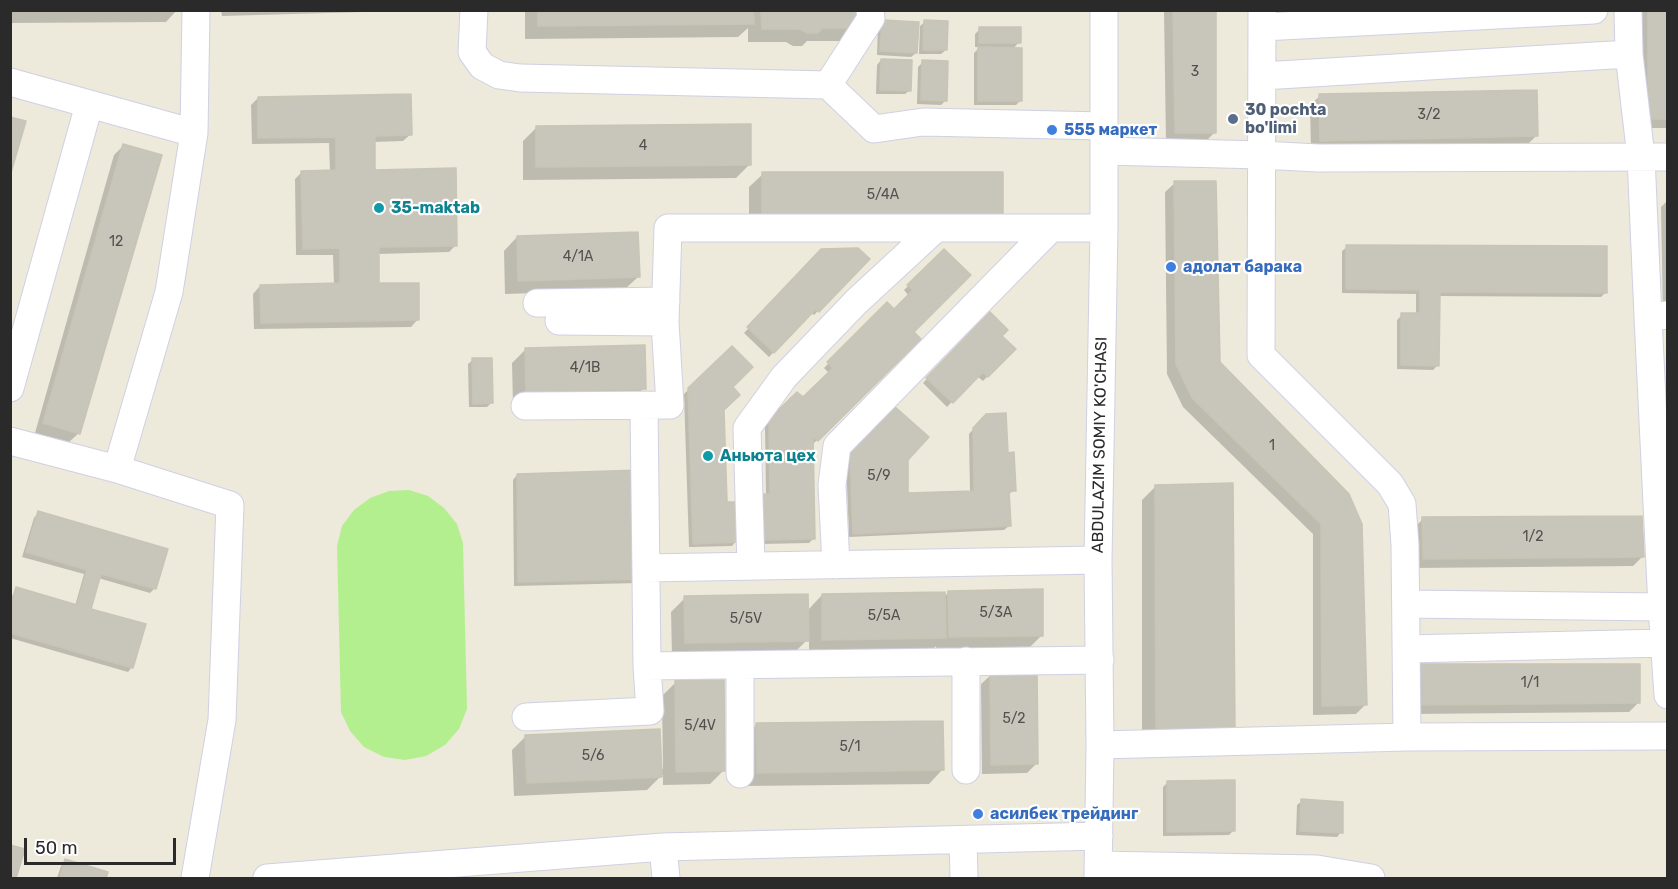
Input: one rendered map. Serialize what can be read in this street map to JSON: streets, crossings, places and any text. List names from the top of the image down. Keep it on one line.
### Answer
{"streets":{"street":["ABDULAZIM SOMIY KO'CHASI"]},"places":["30 pochta bo'limi","555 маркет","35-maktab","адолат барака","Аньюта цех","асилбек трейдинг"],"house_numbers":["3","3/2","4","5/4A","12","4/1A","4/1B","1","5/9","1/2","5/3A","5/5A","5/5V","1/1","5/2","5/4V","5/1","5/6"],"scale_bar":"50 m"}
